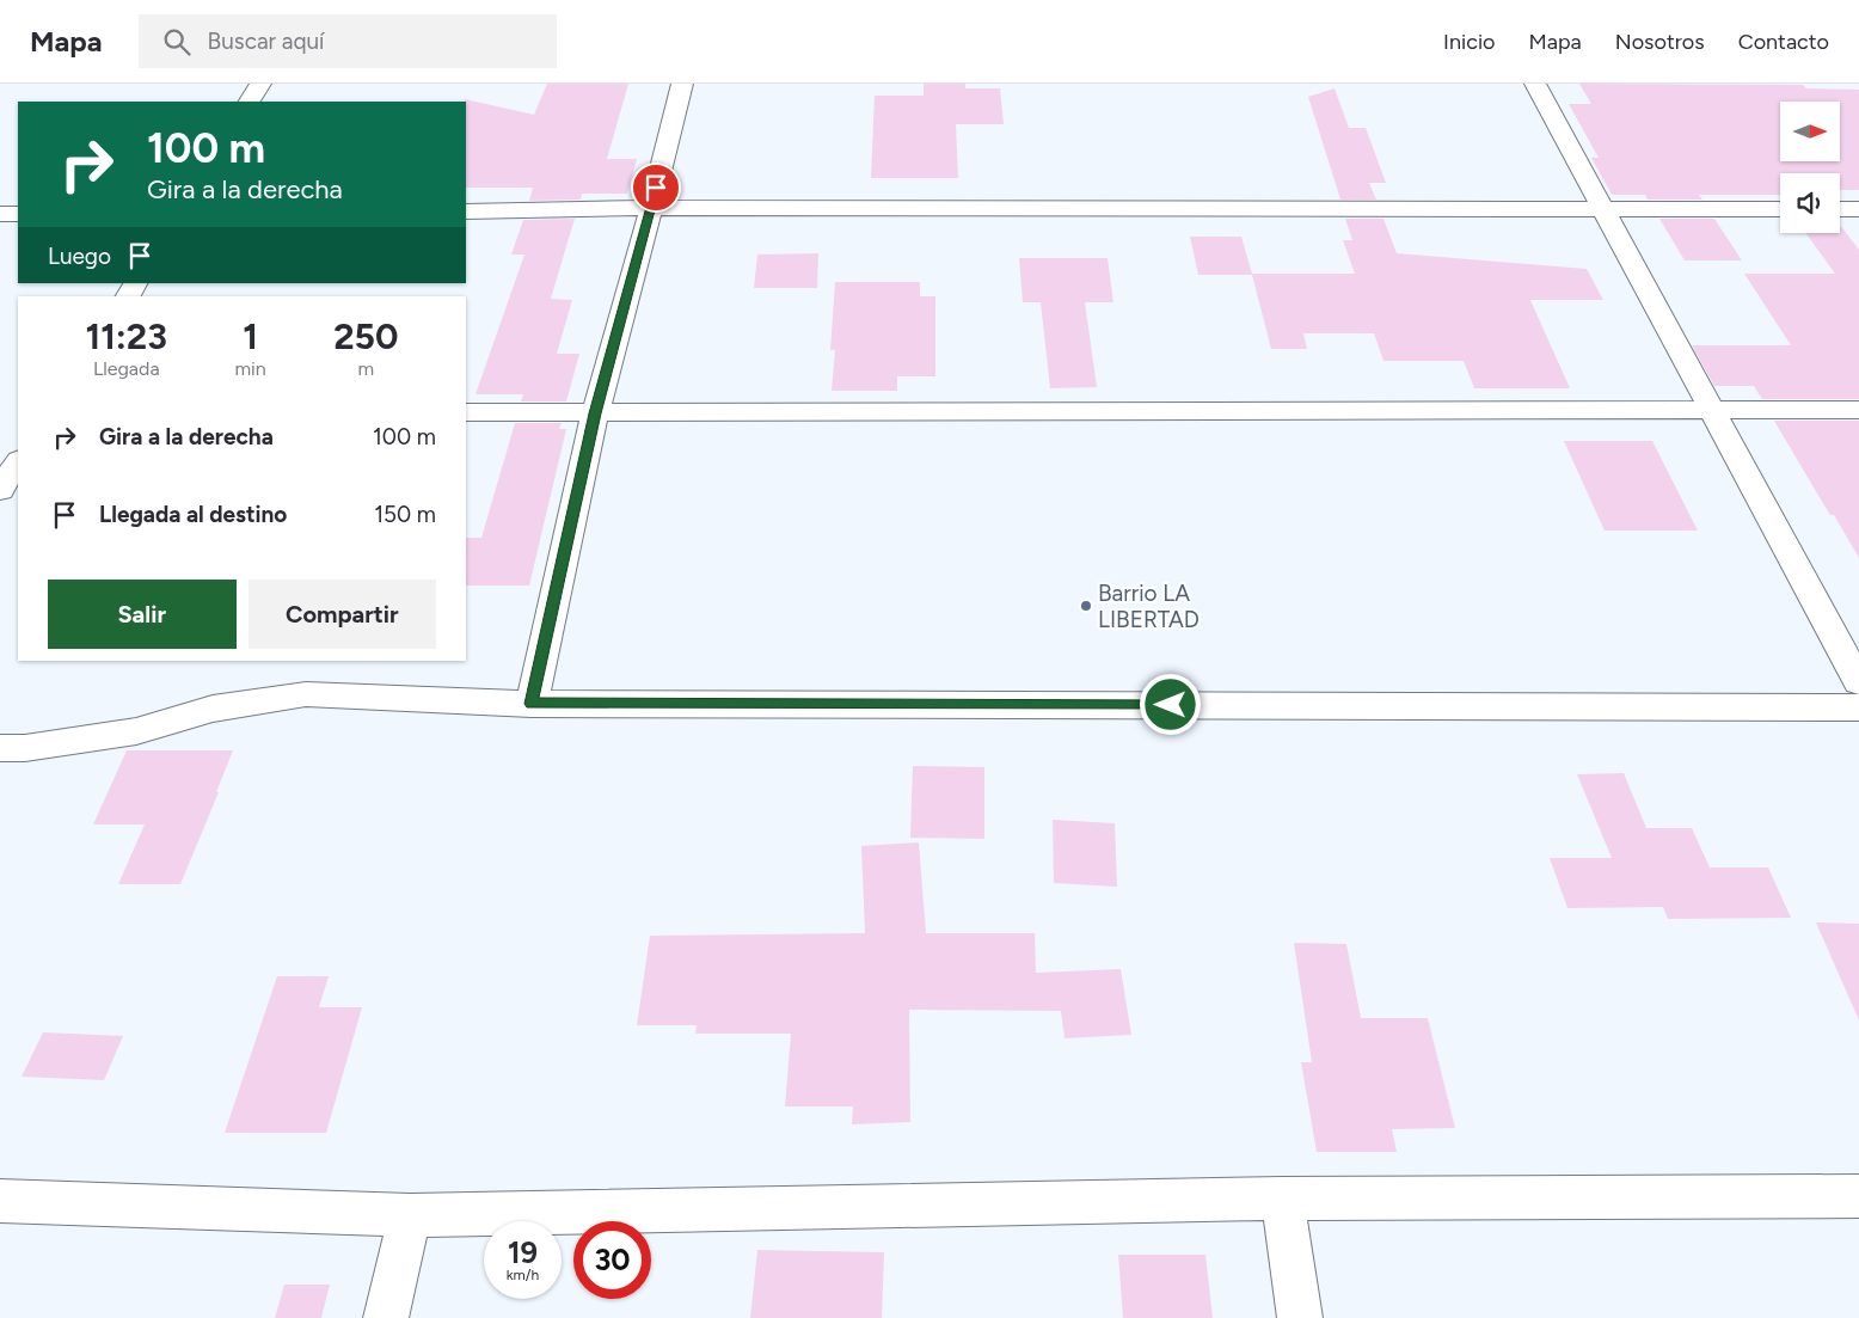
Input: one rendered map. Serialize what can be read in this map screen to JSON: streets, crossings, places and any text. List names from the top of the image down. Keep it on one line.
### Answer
{"places":["Barrio LA LIBERTAD"],"north":"right","page":{"header":"Mapa","search":"Buscar aquí","nav":["Inicio","Mapa","Nosotros","Contacto"],"turn":["100 m","Gira a la derecha"],"then":"Luego","eta":["11:23","Llegada","1","min","250","m"],"list":[{"name":"Gira a la derecha","value":"100 m"},{"name":"Llegada al destino","value":"150 m"}],"buttons":["Salir","Compartir"],"speed":"19 km/h","limit":"30"}}
